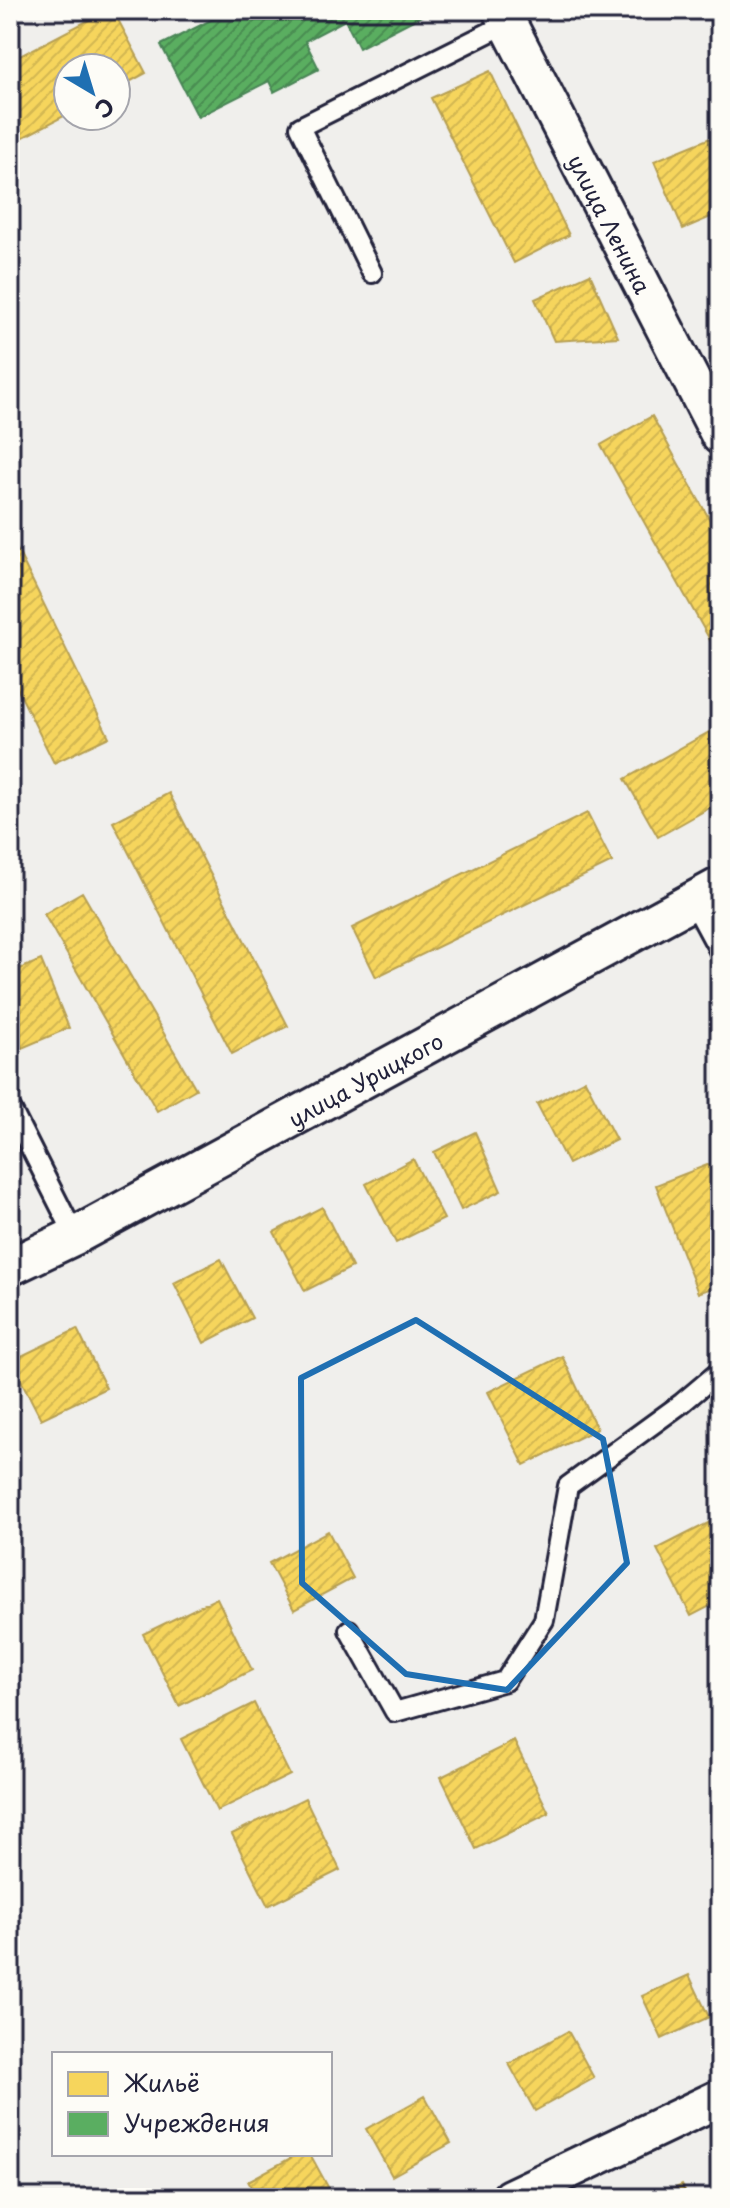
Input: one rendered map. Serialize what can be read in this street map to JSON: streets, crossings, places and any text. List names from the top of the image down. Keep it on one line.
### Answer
{"streets":{"street":["улица Ленина","улица Урицкого"]},"legend":["Жильё","Учреждения"],"north":"bottom right"}
